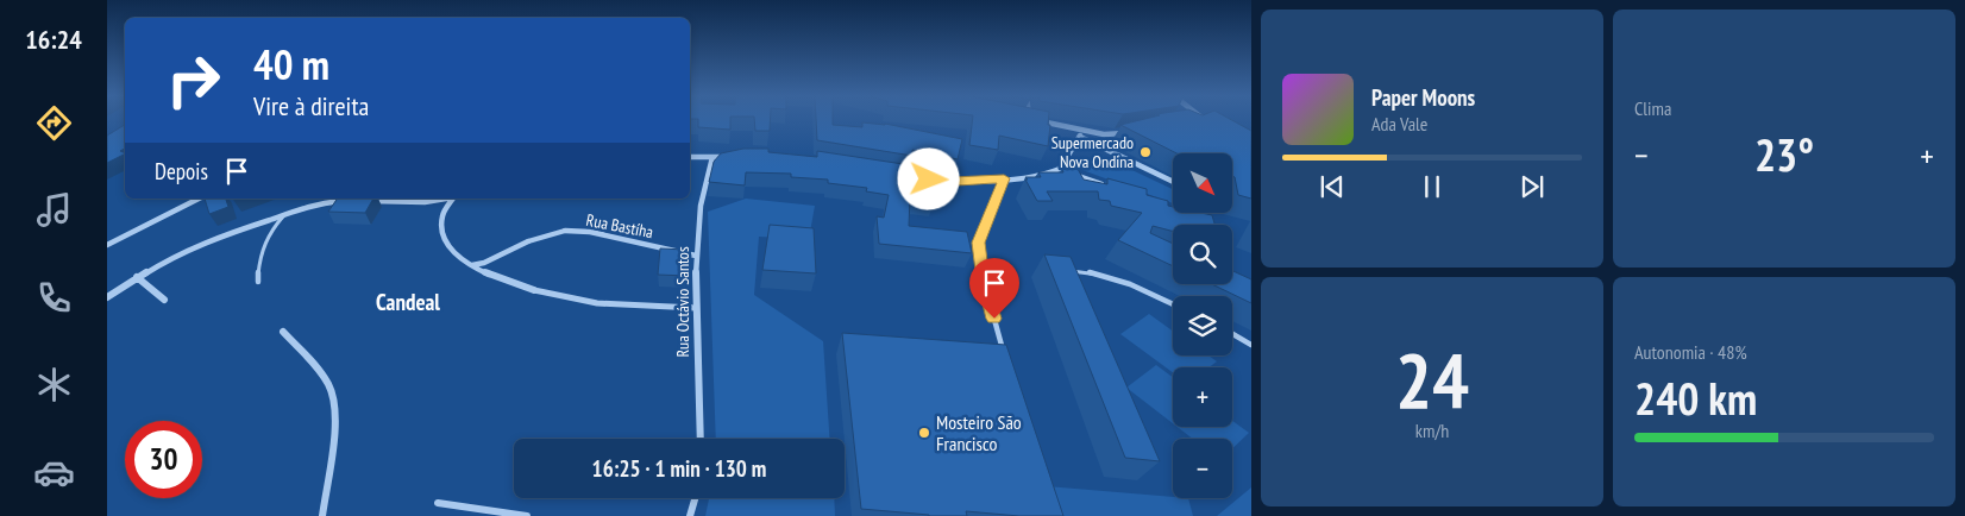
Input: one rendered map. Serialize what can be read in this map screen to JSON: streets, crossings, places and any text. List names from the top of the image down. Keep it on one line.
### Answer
{"streets":{"street":["Rua Bastíha","Rua Octávio Santos"]},"crossings":[["Rua Bastíha","Rua Octávio Santos"]],"districts":["Candeal"],"places":["Supermercado Nova Ondina","Mosteiro São Francisco"],"north":"bottom right","page":{"tabs":"16:24","tile":["Clima",["24","km/h"],["Autonomia · 48%","240 km"]],"turn":["40 m","Vire à direita"],"song":["Paper Moons","Ada Vale"],"heat":["−","23°","+"],"then":"Depois","map_buttons":["+","−"],"limit":"30","trip":"16:25 · 1 min · 130 m"}}
